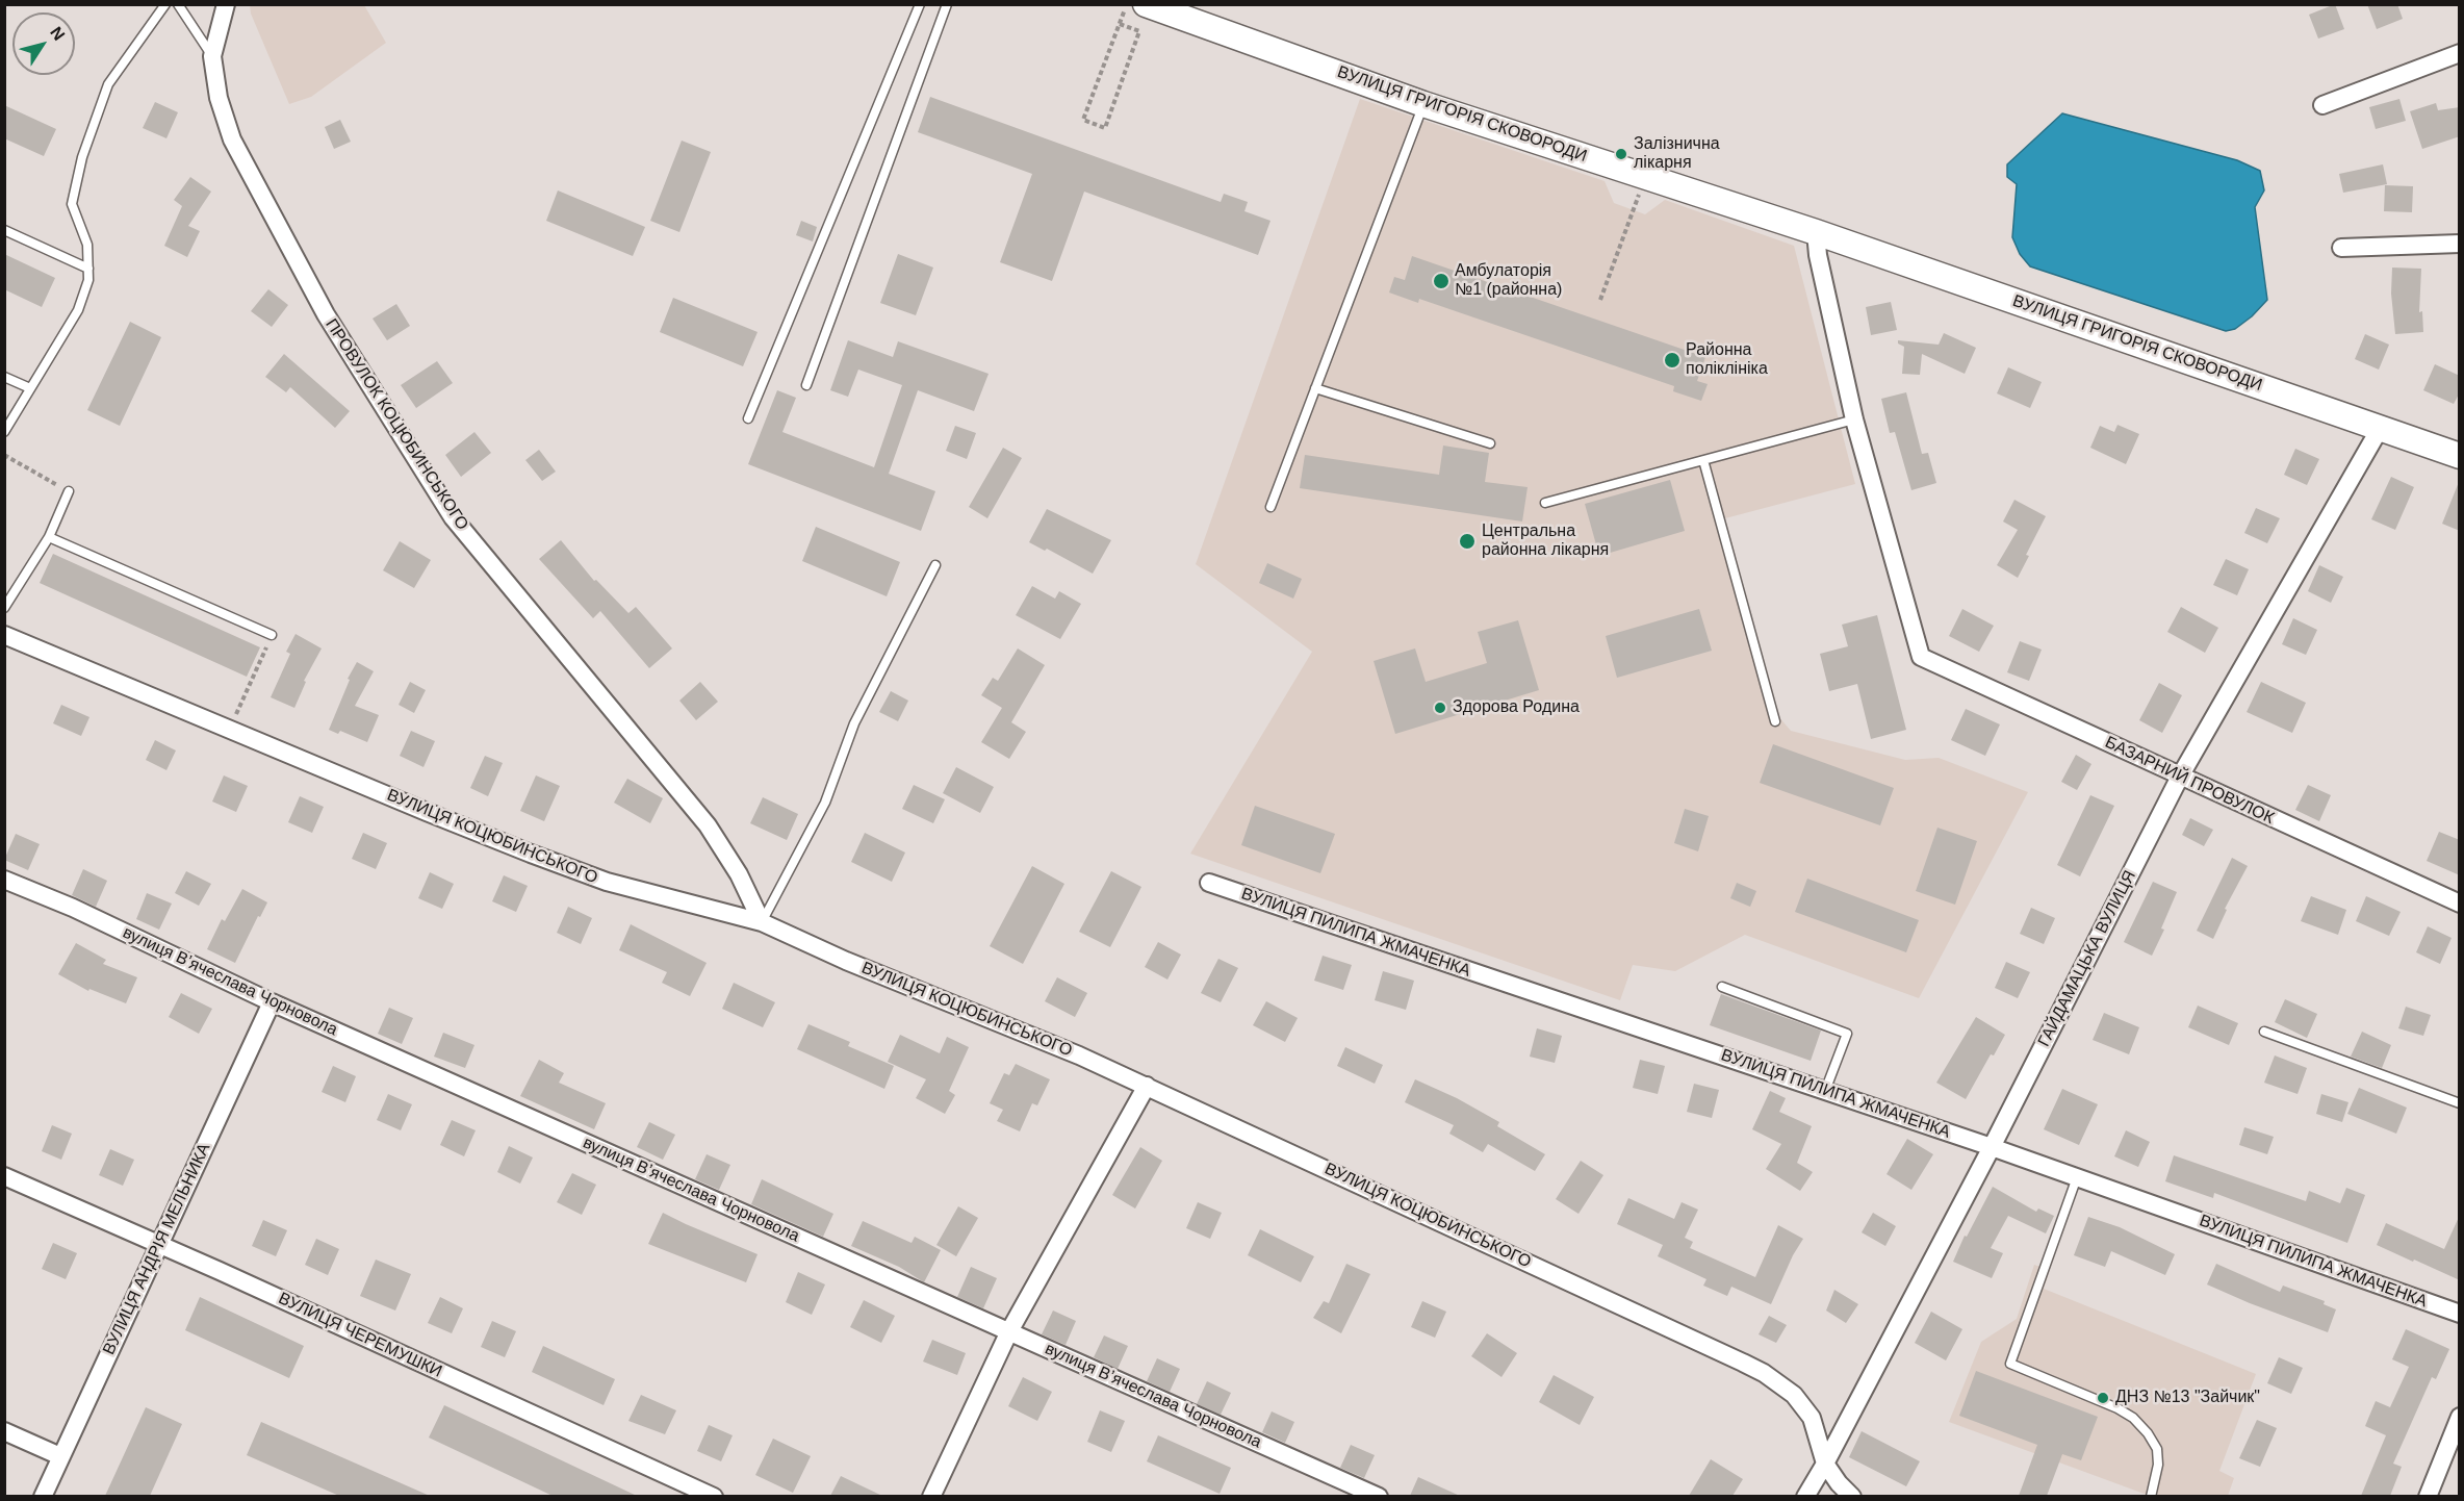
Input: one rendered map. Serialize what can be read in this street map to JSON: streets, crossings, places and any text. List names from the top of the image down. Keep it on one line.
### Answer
{"streets":{"street":["ВУЛИЦЯ ГРИГОРІЯ СКОВОРОДИ","ПРОВУЛОК КОЦЮБИНСЬКОГО","БАЗАРНИЙ ПРОВУЛОК","ВУЛИЦЯ КОЦЮБИНСЬКОГО","ВУЛИЦЯ ПИЛИПА ЖМАЧЕНКА","ГАЙДАМАЦЬКА ВУЛИЦЯ","вулиця Вʼячеслава Чорновола","ВУЛИЦЯ АНДРІЯ МЕЛЬНИКА","ВУЛИЦЯ ЧЕРЕМУШКИ"]},"crossings":[["ВУЛИЦЯ ГРИГОРІЯ СКОВОРОДИ","ГАЙДАМАЦЬКА ВУЛИЦЯ"],["ПРОВУЛОК КОЦЮБИНСЬКОГО","ВУЛИЦЯ КОЦЮБИНСЬКОГО"],["БАЗАРНИЙ ПРОВУЛОК","ГАЙДАМАЦЬКА ВУЛИЦЯ"],["ВУЛИЦЯ КОЦЮБИНСЬКОГО","ГАЙДАМАЦЬКА ВУЛИЦЯ"],["ВУЛИЦЯ ПИЛИПА ЖМАЧЕНКА","ГАЙДАМАЦЬКА ВУЛИЦЯ"],["вулиця Вʼячеслава Чорновола","ВУЛИЦЯ АНДРІЯ МЕЛЬНИКА"],["ВУЛИЦЯ АНДРІЯ МЕЛЬНИКА","ВУЛИЦЯ ЧЕРЕМУШКИ"]],"places":["Залізнична лікарня","Амбулаторія №1 (районна)","Районна поліклініка","Центральна районна лікарня","Здорова Родина","ДНЗ №13 \"Зайчик\""],"north":"top right"}
